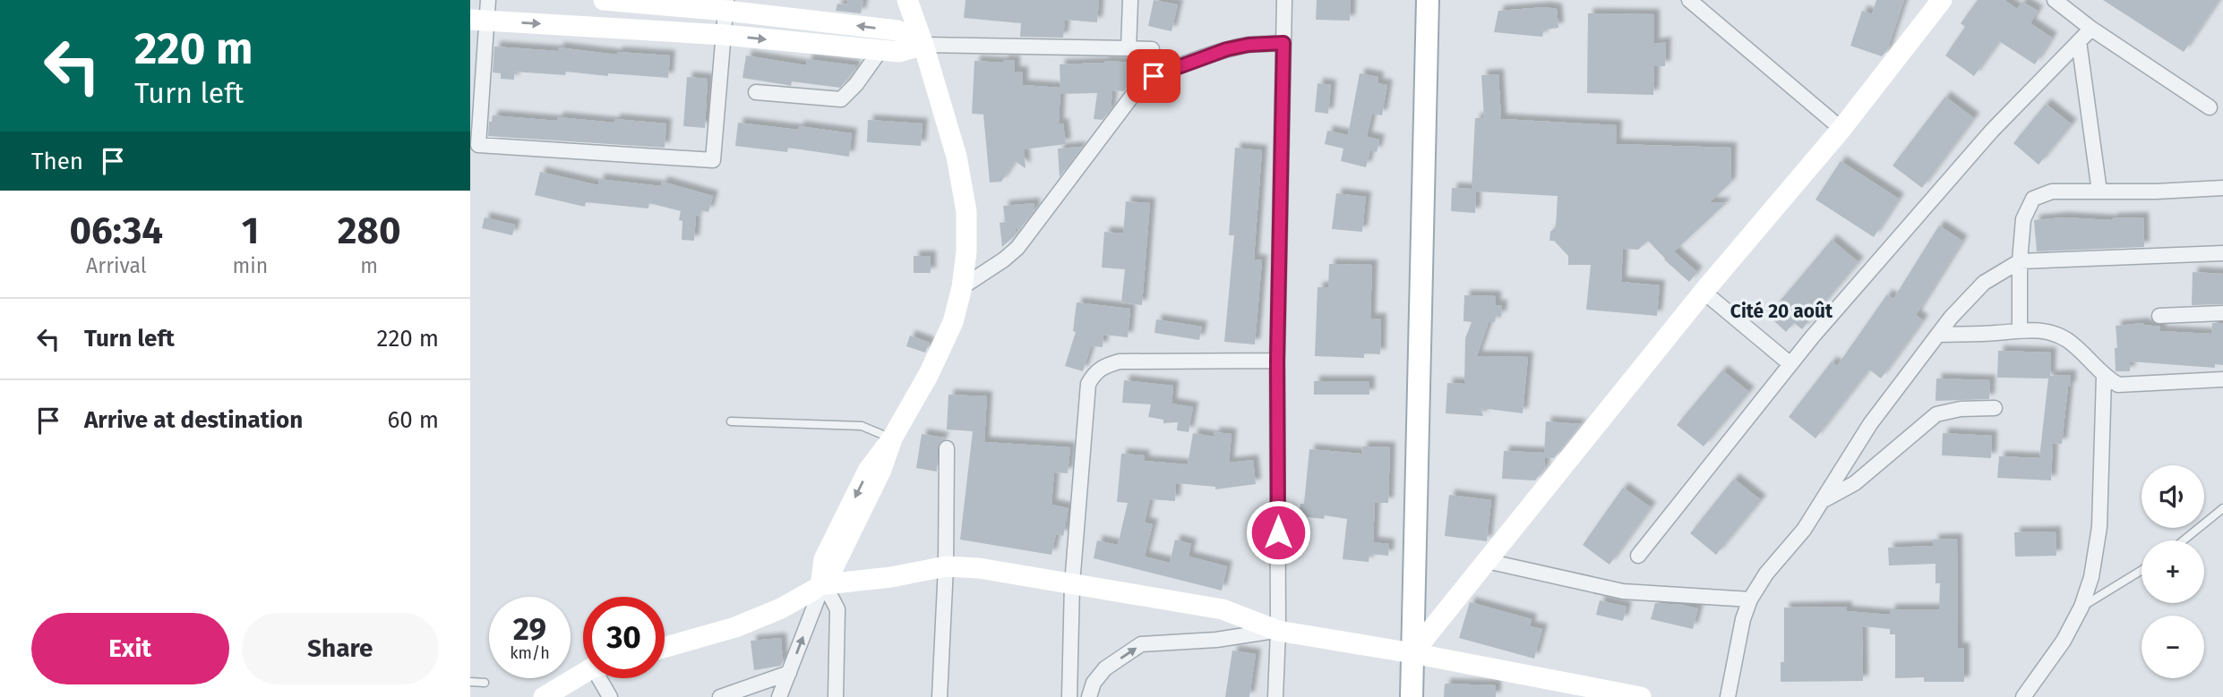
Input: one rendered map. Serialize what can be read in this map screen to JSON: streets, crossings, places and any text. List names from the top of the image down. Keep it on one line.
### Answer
{"districts":["Cité 20 août"],"page":{"turn":["220 m","Turn left"],"then":"Then","eta":["06:34","Arrival","1","min","280","m"],"list":[{"name":"Turn left","value":"220 m"},{"name":"Arrive at destination","value":"60 m"}],"map_buttons":["+","−"],"speed":"29 km/h","limit":"30","buttons":["Exit","Share"]}}
